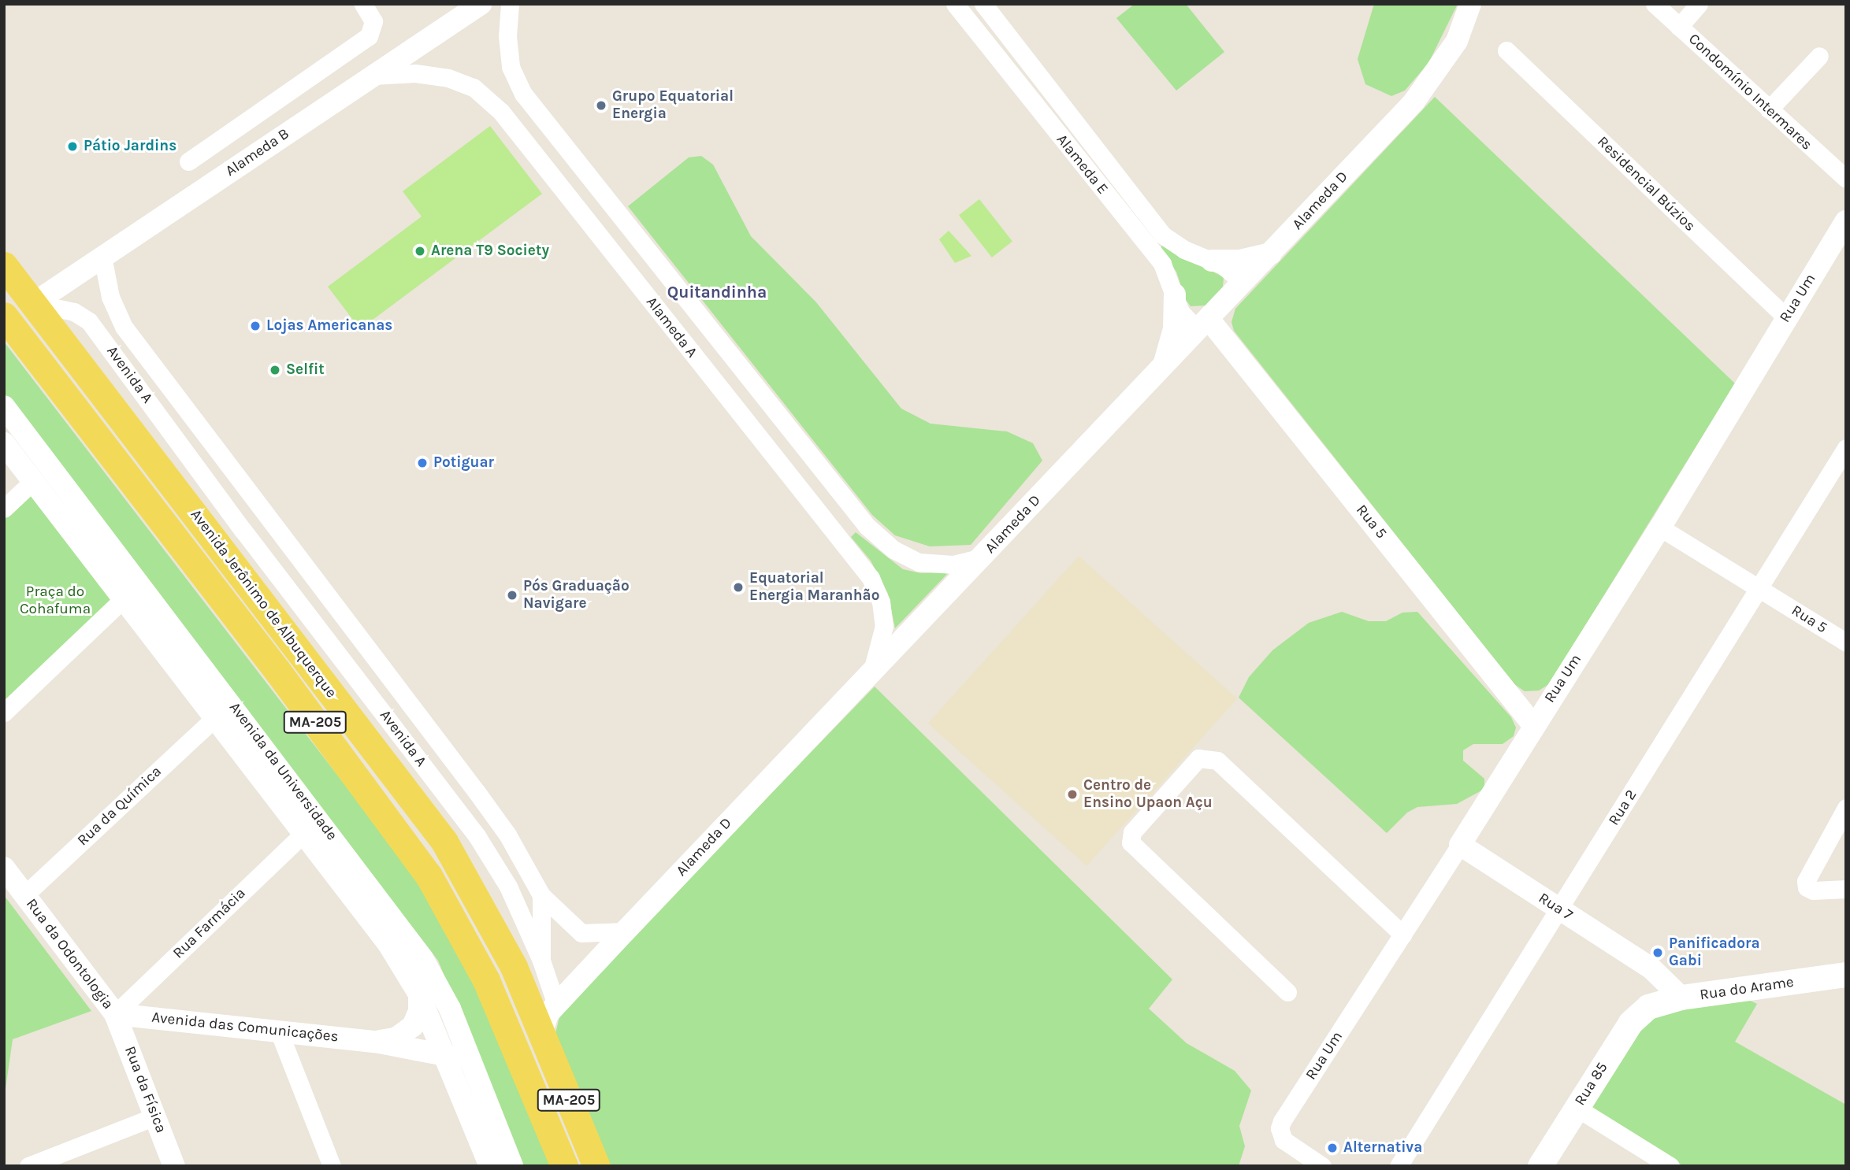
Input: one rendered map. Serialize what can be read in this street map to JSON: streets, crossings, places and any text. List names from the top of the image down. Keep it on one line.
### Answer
{"streets":{"main road":["Avenida Jerônimo de Albuquerque","MA-205","Rua do Arame","Rua 85"],"street":["Condomínio Intermares","Alameda B","Alameda E","Residencial Búzios","Alameda D","Rua Um","Alameda A","Avenida A","Rua 5","Avenida da Universidade","Rua da Química","Rua 2","Rua 7","Rua Farmácia","Rua da Odontologia","Avenida das Comunicações","Rua da Física"]},"crossings":[["Alameda B","Alameda A"],["Alameda B","Avenida A"],["Alameda B","Avenida Jerônimo de Albuquerque"],["Alameda E","Alameda D"],["Alameda E","Rua 5"],["Residencial Búzios","Rua Um"],["Alameda D","Alameda A"],["Alameda D","Avenida A"],["Alameda D","Rua 5"],["Alameda D","Avenida Jerônimo de Albuquerque"],["Rua Um","Rua 5"],["Rua Um","Rua 7"],["Avenida A","Avenida Jerônimo de Albuquerque"],["Rua 5","Rua 2"],["Avenida da Universidade","Rua da Química"],["Avenida da Universidade","Rua Farmácia"],["Avenida da Universidade","Avenida das Comunicações"],["Rua da Química","Rua da Odontologia"],["Rua 2","Rua 7"],["Rua 7","Rua do Arame"],["Rua Farmácia","Rua da Odontologia"],["Rua Farmácia","Avenida das Comunicações"],["Rua Farmácia","Rua da Física"],["Rua da Odontologia","Avenida das Comunicações"],["Rua da Odontologia","Rua da Física"],["Rua do Arame","Rua 85"],["Avenida das Comunicações","Rua da Física"]],"districts":["Quitandinha"],"parks":["Praça do Cohafuma"],"places":["Grupo Equatorial Energia","Pátio Jardins","Arena T9 Society","Lojas Americanas","Selfit","Potiguar","Equatorial Energia Maranhão","Pós Graduação Navigare","Centro de Ensino Upaon Açu","Panificadora Gabi","Alternativa"]}
